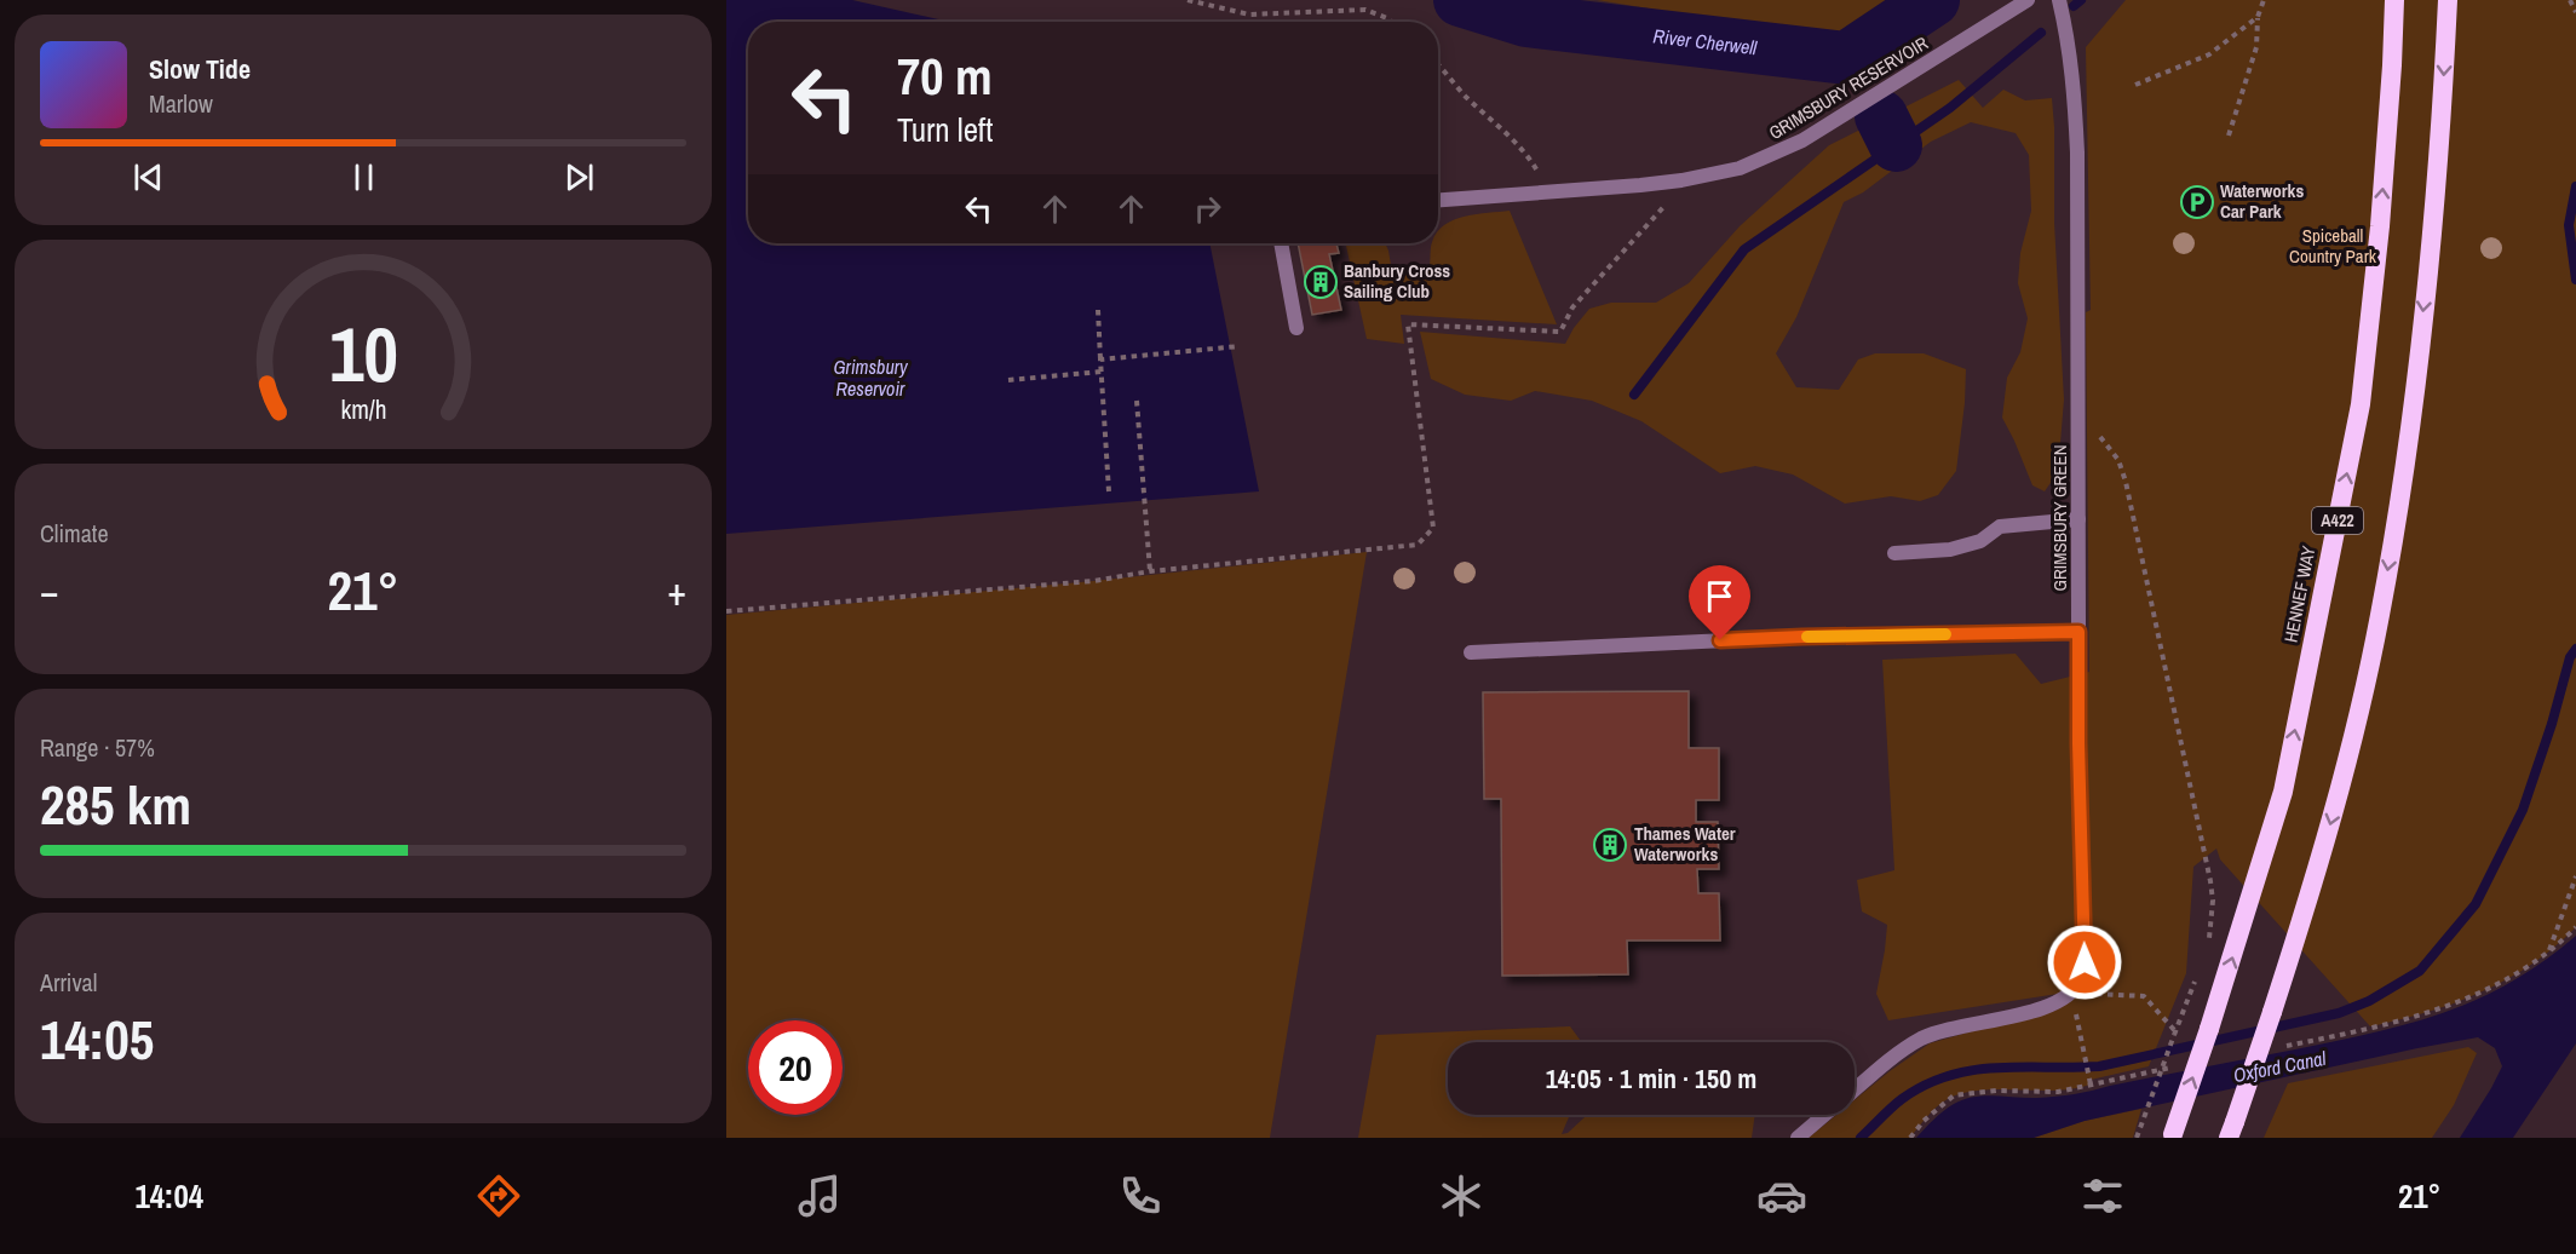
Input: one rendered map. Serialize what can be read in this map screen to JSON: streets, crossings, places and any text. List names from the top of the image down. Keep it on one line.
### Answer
{"streets":{"highway":["A422","HENNEF WAY"],"street":["GRIMSBURY RESERVOIR","GRIMSBURY GREEN"]},"water":["River Cherwell","Grimsbury Reservoir","Oxford Canal"],"parks":["Spiceball Country Park"],"places":{"parking":["Waterworks Car Park"],"building":["Banbury Cross Sailing Club","Thames Water Waterworks"]},"page":{"turn":["70 m","Turn left"],"song":["Slow Tide","Marlow"],"tile":["Climate",["Range · 57%","285 km"],["Arrival","14:05"]],"heat":["−","21°","+"],"limit":"20","trip":"14:05 · 1 min · 150 m","tabs":["14:04","21°"],"gauge":["10","km/h"]}}
